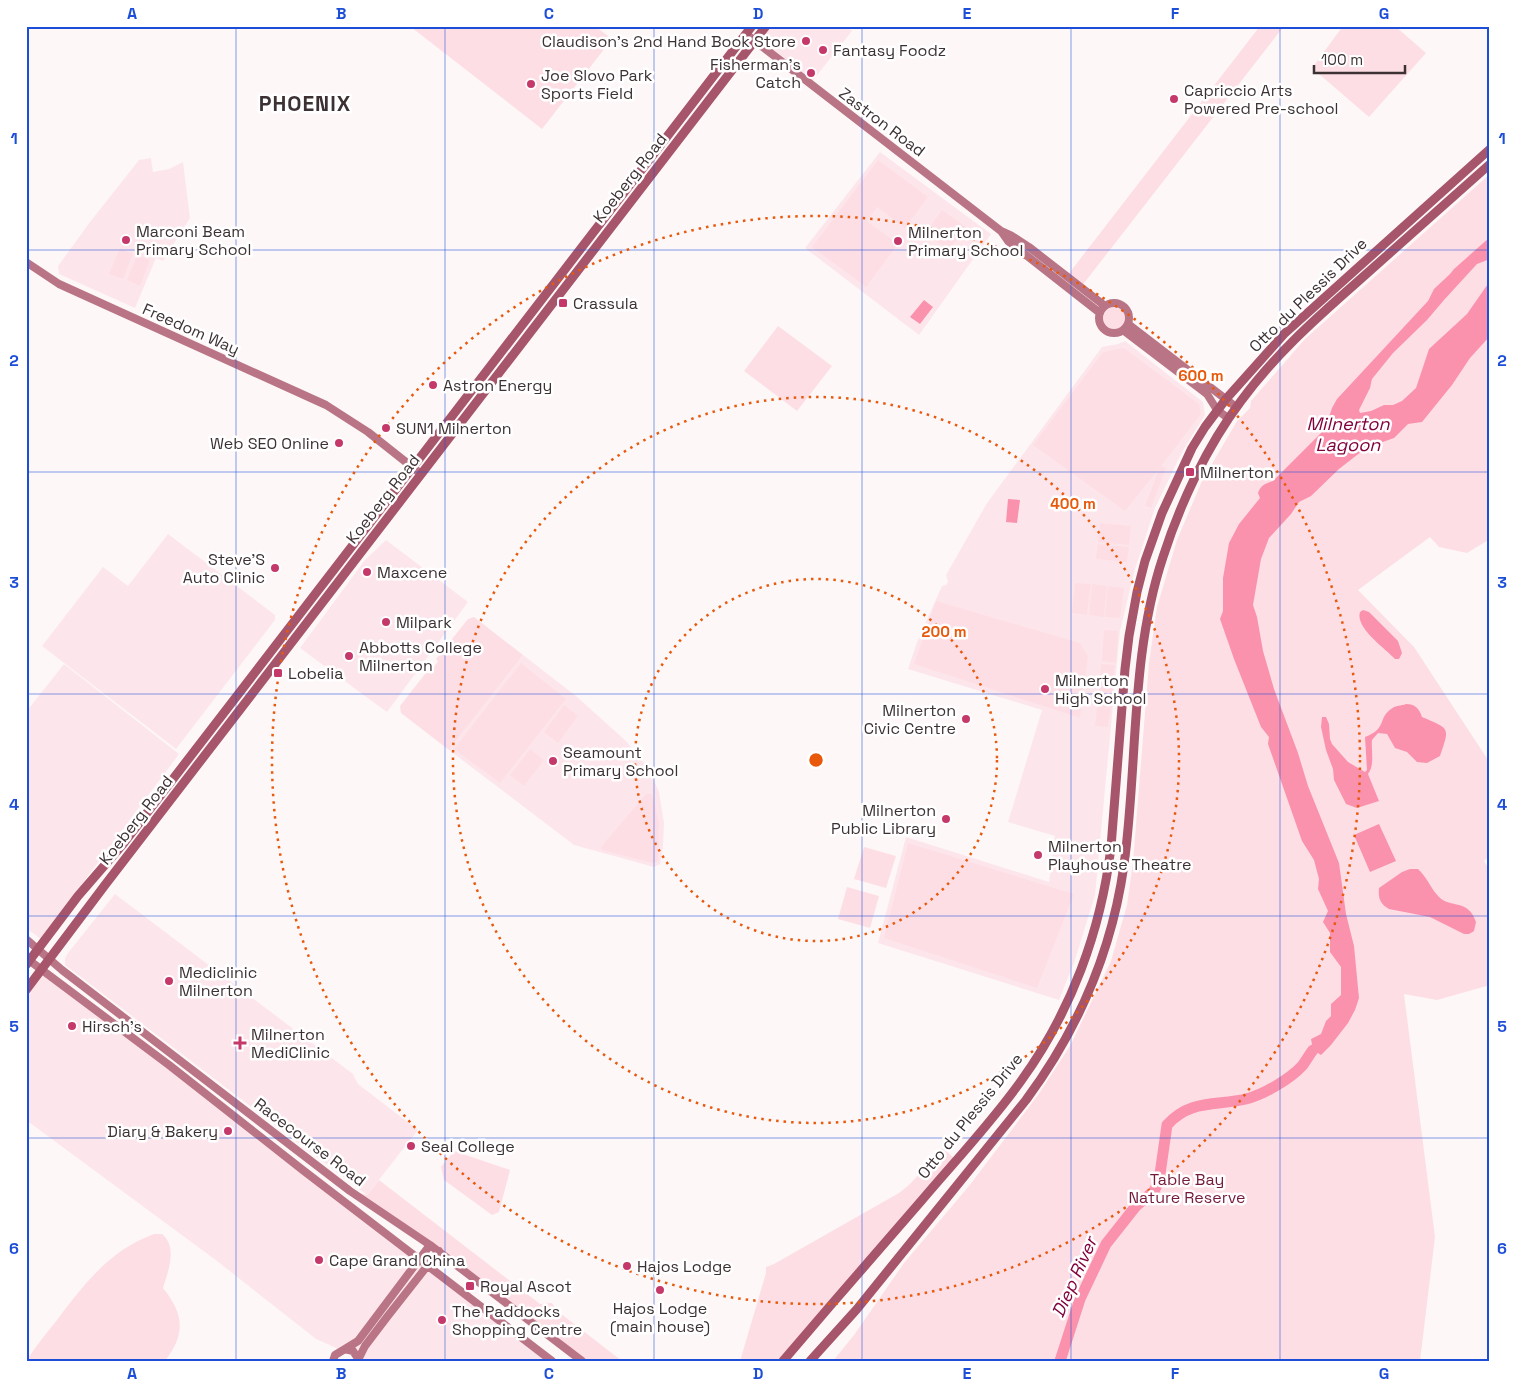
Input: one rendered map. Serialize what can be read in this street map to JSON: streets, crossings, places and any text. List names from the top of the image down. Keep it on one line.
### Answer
{"streets":{"main road":["Koeberg Road","Otto du Plessis Drive"],"street":["Zastron Road","Freedom Way","Racecourse Road"]},"crossings":[["Zastron Road","Koeberg Road"],["Koeberg Road","Freedom Way"],["Koeberg Road","Racecourse Road"]],"districts":["PHOENIX"],"water":["Milnerton Lagoon","Diep River"],"parks":["Table Bay Nature Reserve"],"places":{"other":["Claudison's 2nd Hand Book Store","Fantasy Foodz","Fisherman's Catch","Joe Slovo Park Sports Field","Capriccio Arts Powered Pre-school","Marconi Beam Primary School","Milnerton Primary School","Astron Energy","SUN1 Milnerton","Web SEO Online","Steve'S Auto Clinic","Maxcene","Milpark","Abbotts College Milnerton","Milnerton High School","Milnerton Civic Centre","Seamount Primary School","Milnerton Public Library","Milnerton Playhouse Theatre","Mediclinic Milnerton","Hirsch's","Diary & Bakery","Seal College","Cape Grand China","Hajos Lodge","Hajos Lodge (main house)","The Paddocks Shopping Centre"],"transit":["Crassula","Milnerton","Lobelia","Royal Ascot"],"health":["Milnerton MediClinic"]},"scale_bar":"100 m","grid":{"columns":["A","B","C","D","E","F","G"],"rows":["1","2","3","4","5","6"]},"rings":["600 m","400 m","200 m"]}
